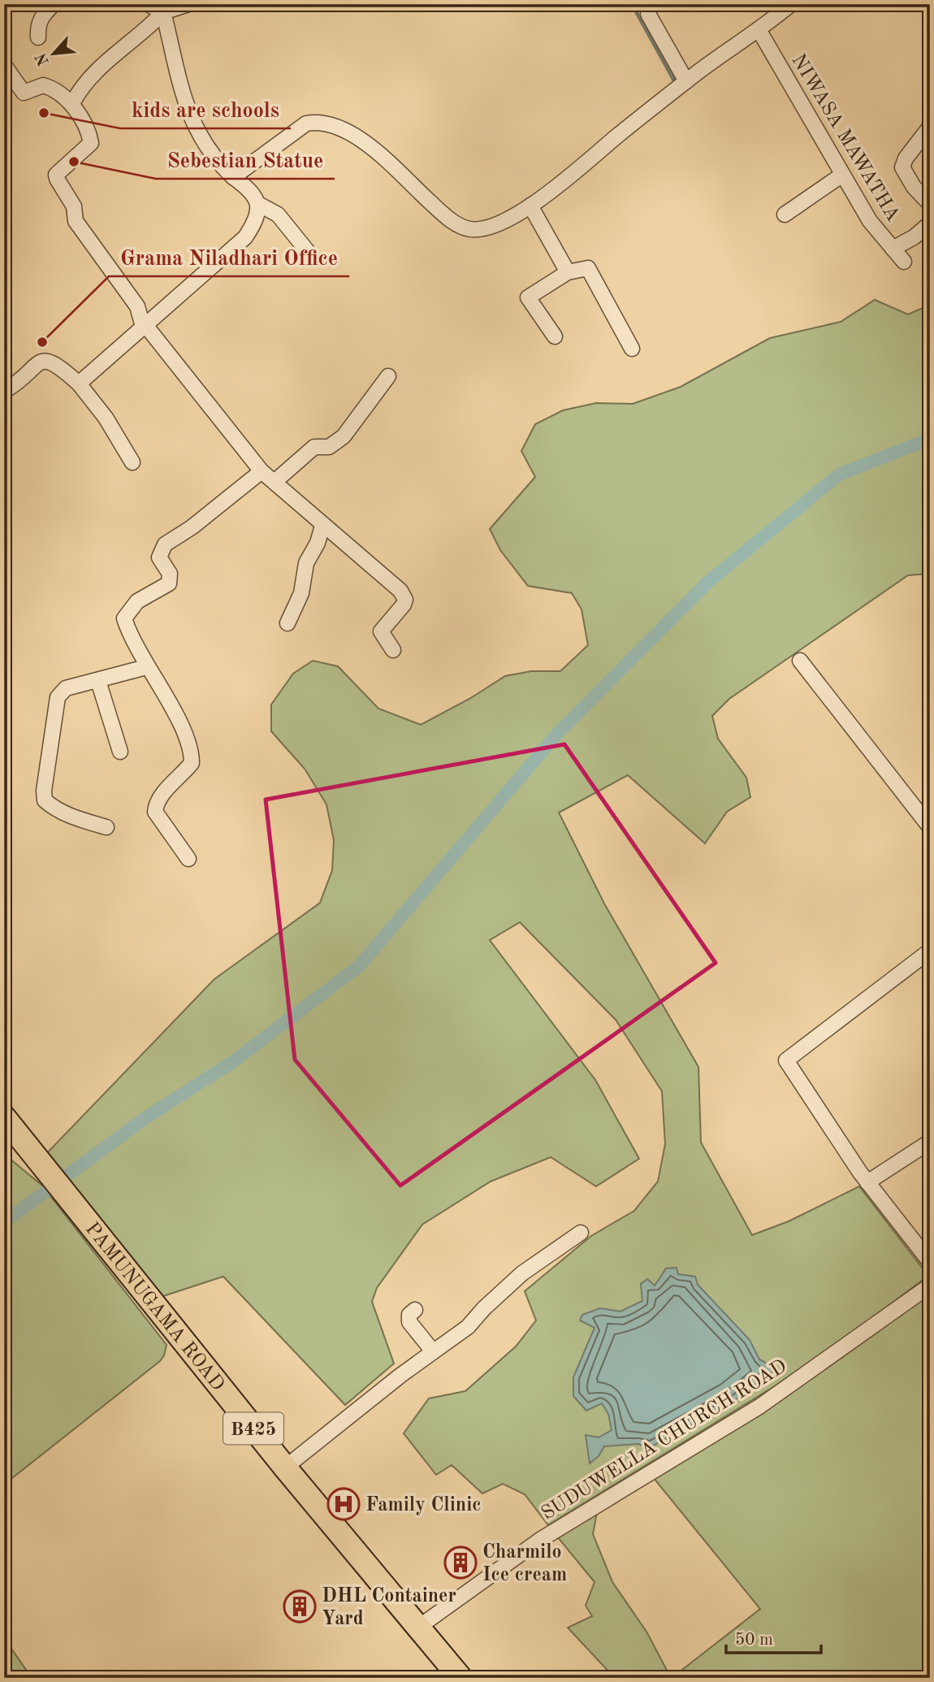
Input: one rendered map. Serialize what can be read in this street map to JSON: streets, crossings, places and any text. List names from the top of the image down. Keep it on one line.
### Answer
{"streets":{"main road":["PAMUNUGAMA ROAD","B425"],"street":["NIWASA MAWATHA","SUDUWELLA CHURCH ROAD"]},"crossings":[["PAMUNUGAMA ROAD","SUDUWELLA CHURCH ROAD"]],"places":{"other":["kids are schools","Sebestian Statue","Grama Niladhari Office"],"hospital":["Family Clinic"],"building":["Charmilo Ice cream","DHL Container Yard"]},"scale_bar":"50 m","north":"bottom left"}
